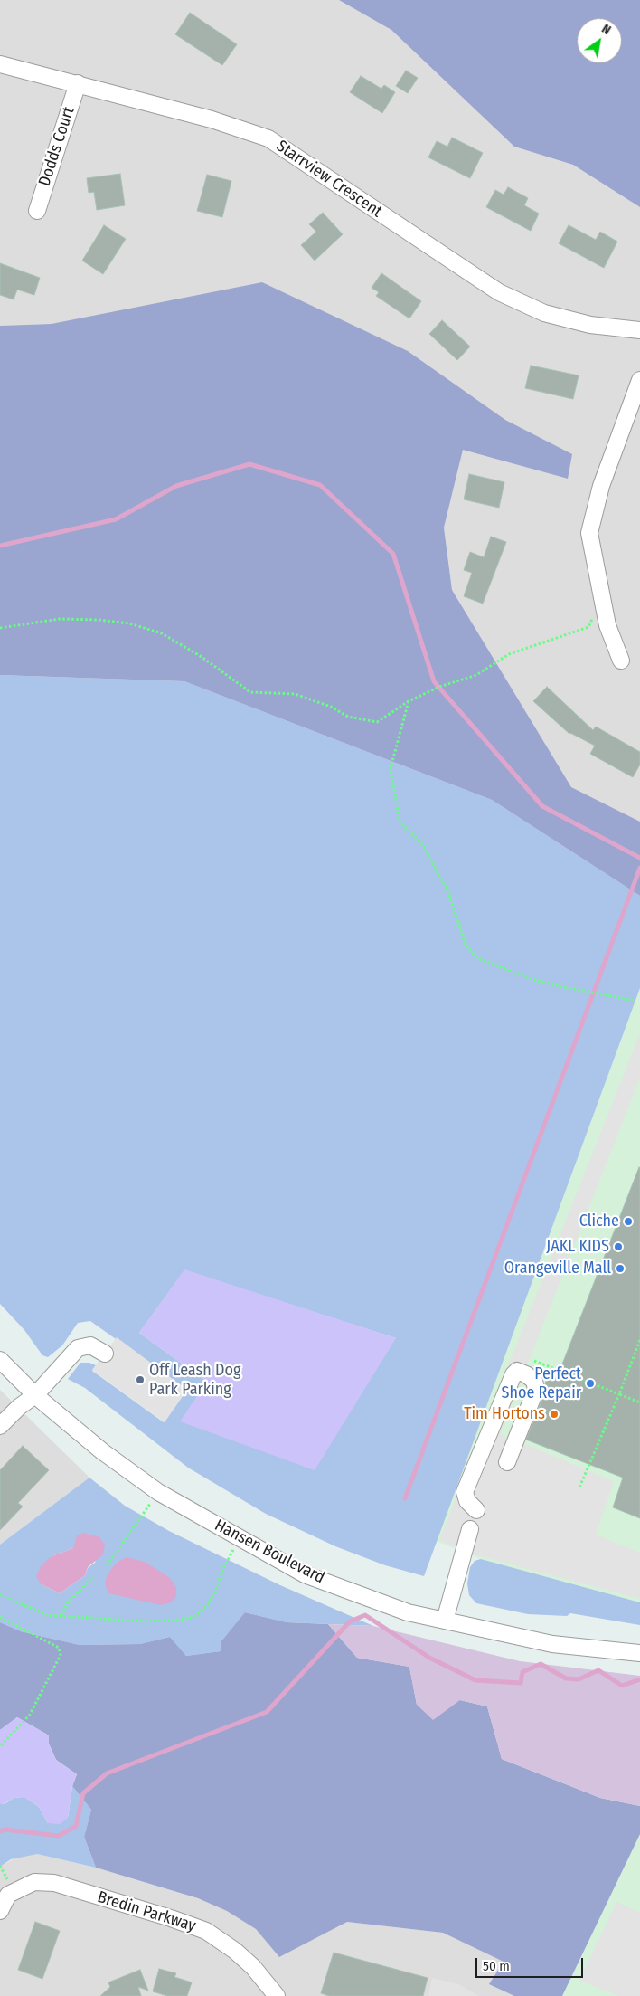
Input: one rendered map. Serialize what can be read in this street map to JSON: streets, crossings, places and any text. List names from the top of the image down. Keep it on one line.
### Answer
{"streets":{"street":["Dodds Court","Starrview Crescent","Hansen Boulevard","Bredin Parkway"]},"crossings":[["Dodds Court","Starrview Crescent"]],"places":["Cliche","JAKL KIDS","Orangeville Mall","Off Leash Dog Park Parking","Perfect Shoe Repair","Tim Hortons"],"scale_bar":"50 m","north":"top right"}
